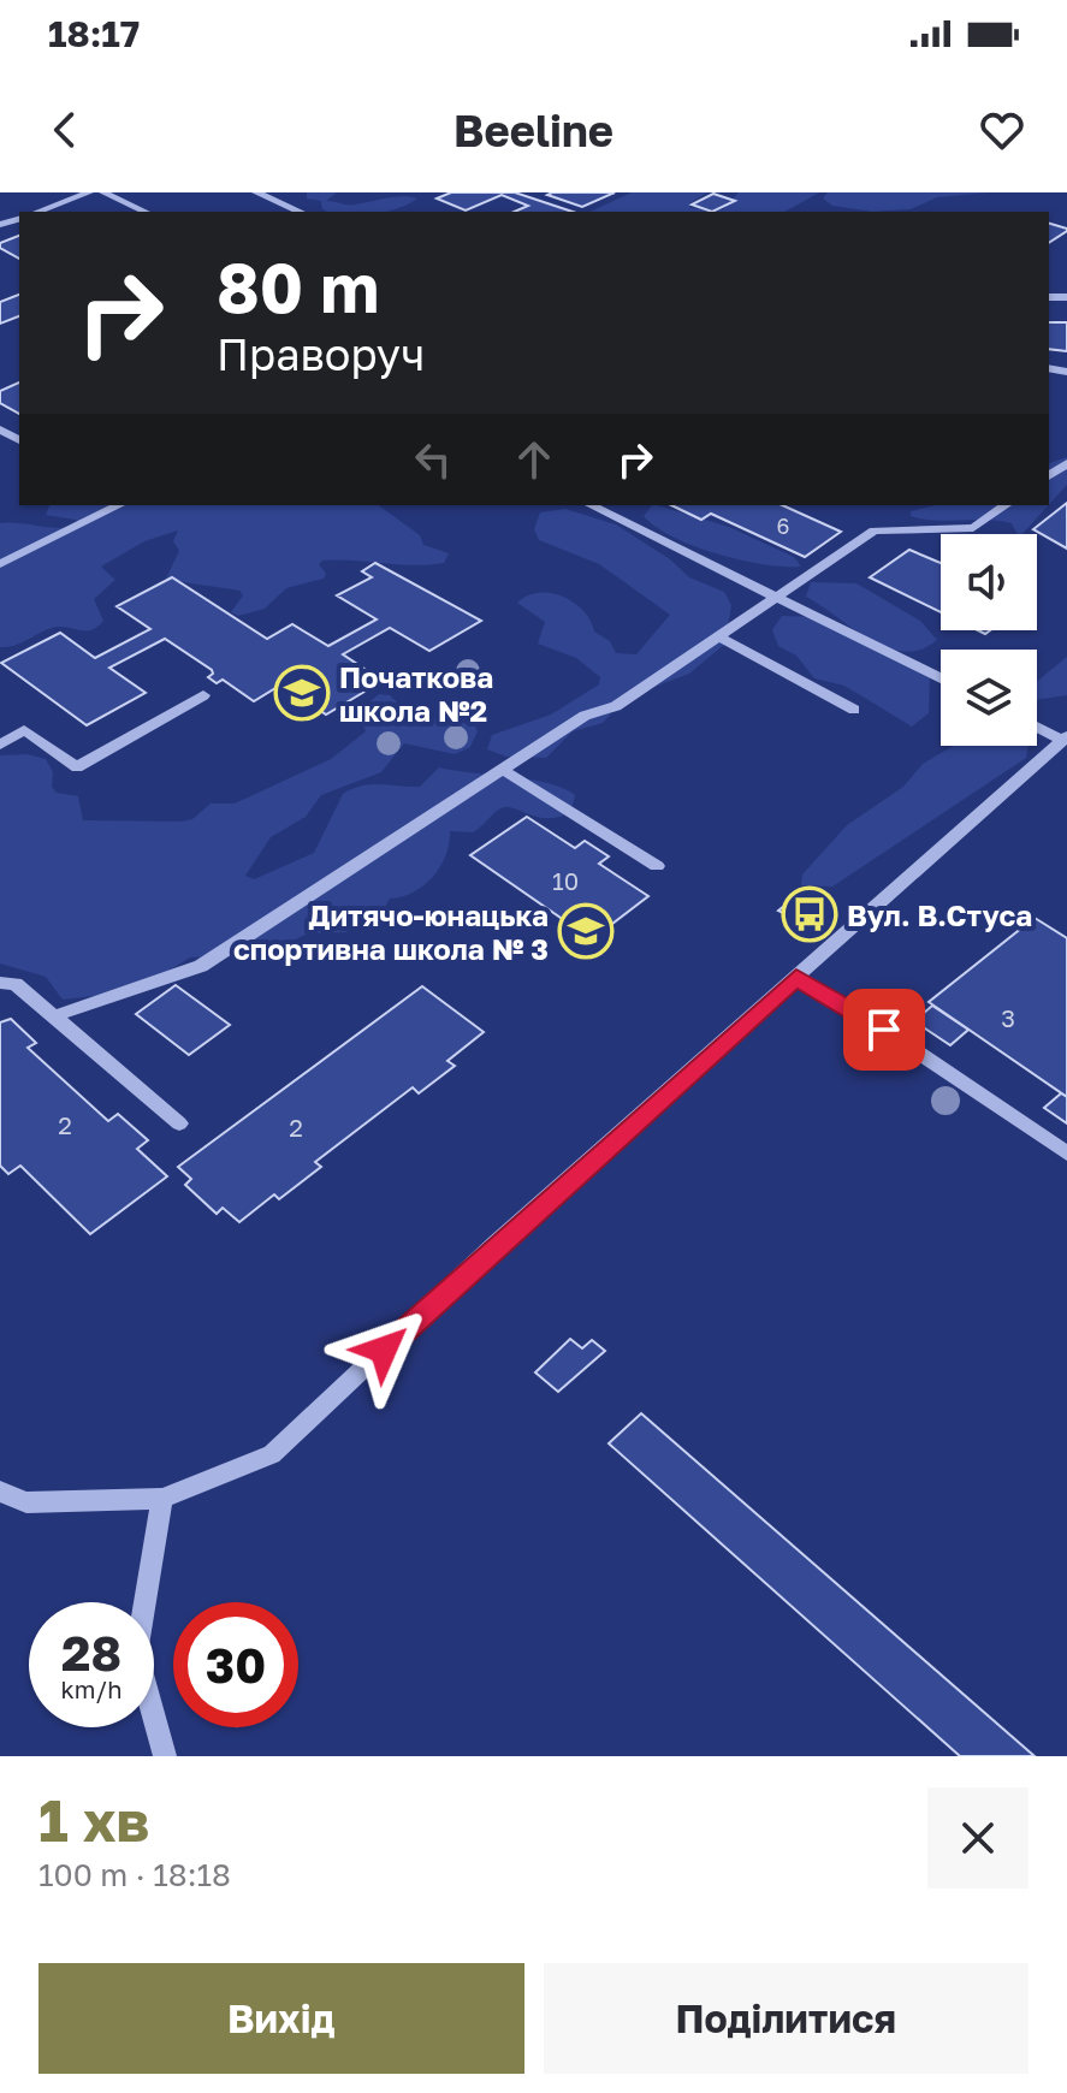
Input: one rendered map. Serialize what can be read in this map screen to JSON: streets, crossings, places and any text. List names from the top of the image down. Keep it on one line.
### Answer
{"places":{"school or university":["Початкова школа №2","Дитячо-юнацька спортивна школа № 3"],"bus stop":["Вул. В.Стуса"]},"house_numbers":["6","10","3","2","2"],"page":{"status":"18:17","header":"Beeline","turn":["80 m","Праворуч"],"speed":"28 km/h","limit":"30","heading":["1 хв","100 m · 18:18"],"buttons":["Вихід","Поділитися"]}}
